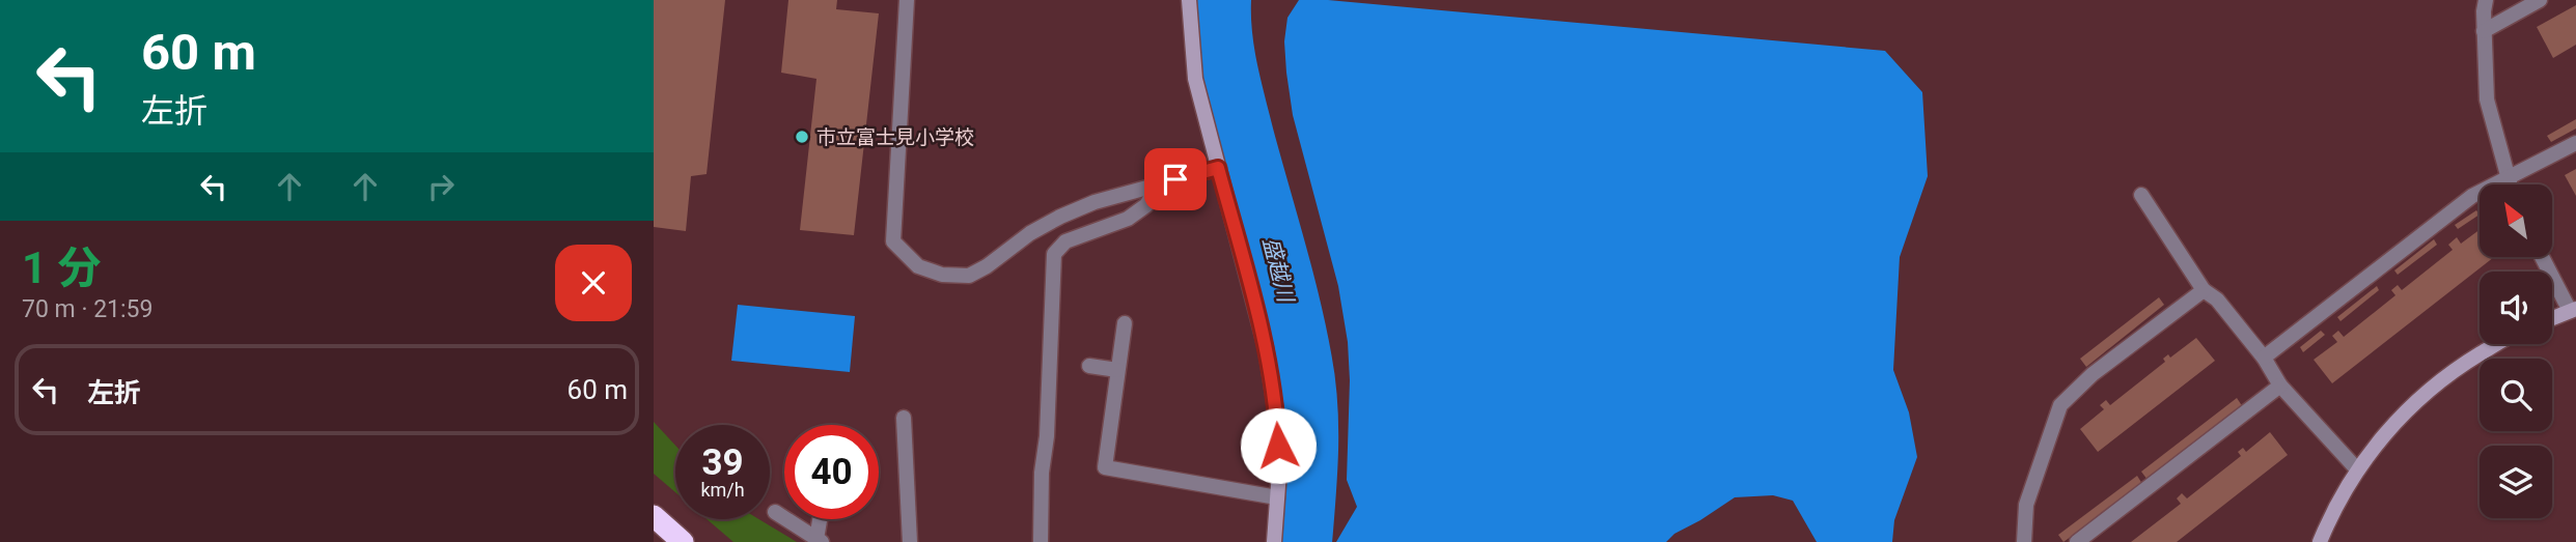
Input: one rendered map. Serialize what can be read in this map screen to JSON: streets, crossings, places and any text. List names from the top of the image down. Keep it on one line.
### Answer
{"water":["盛越川"],"places":["市立富士見小学校"],"north":"top left","page":{"turn":["60 m","左折"],"heading":["1 分","70 m · 21:59"],"list":[{"name":"左折","value":"60 m"}],"speed":"39 km/h","limit":"40"}}
